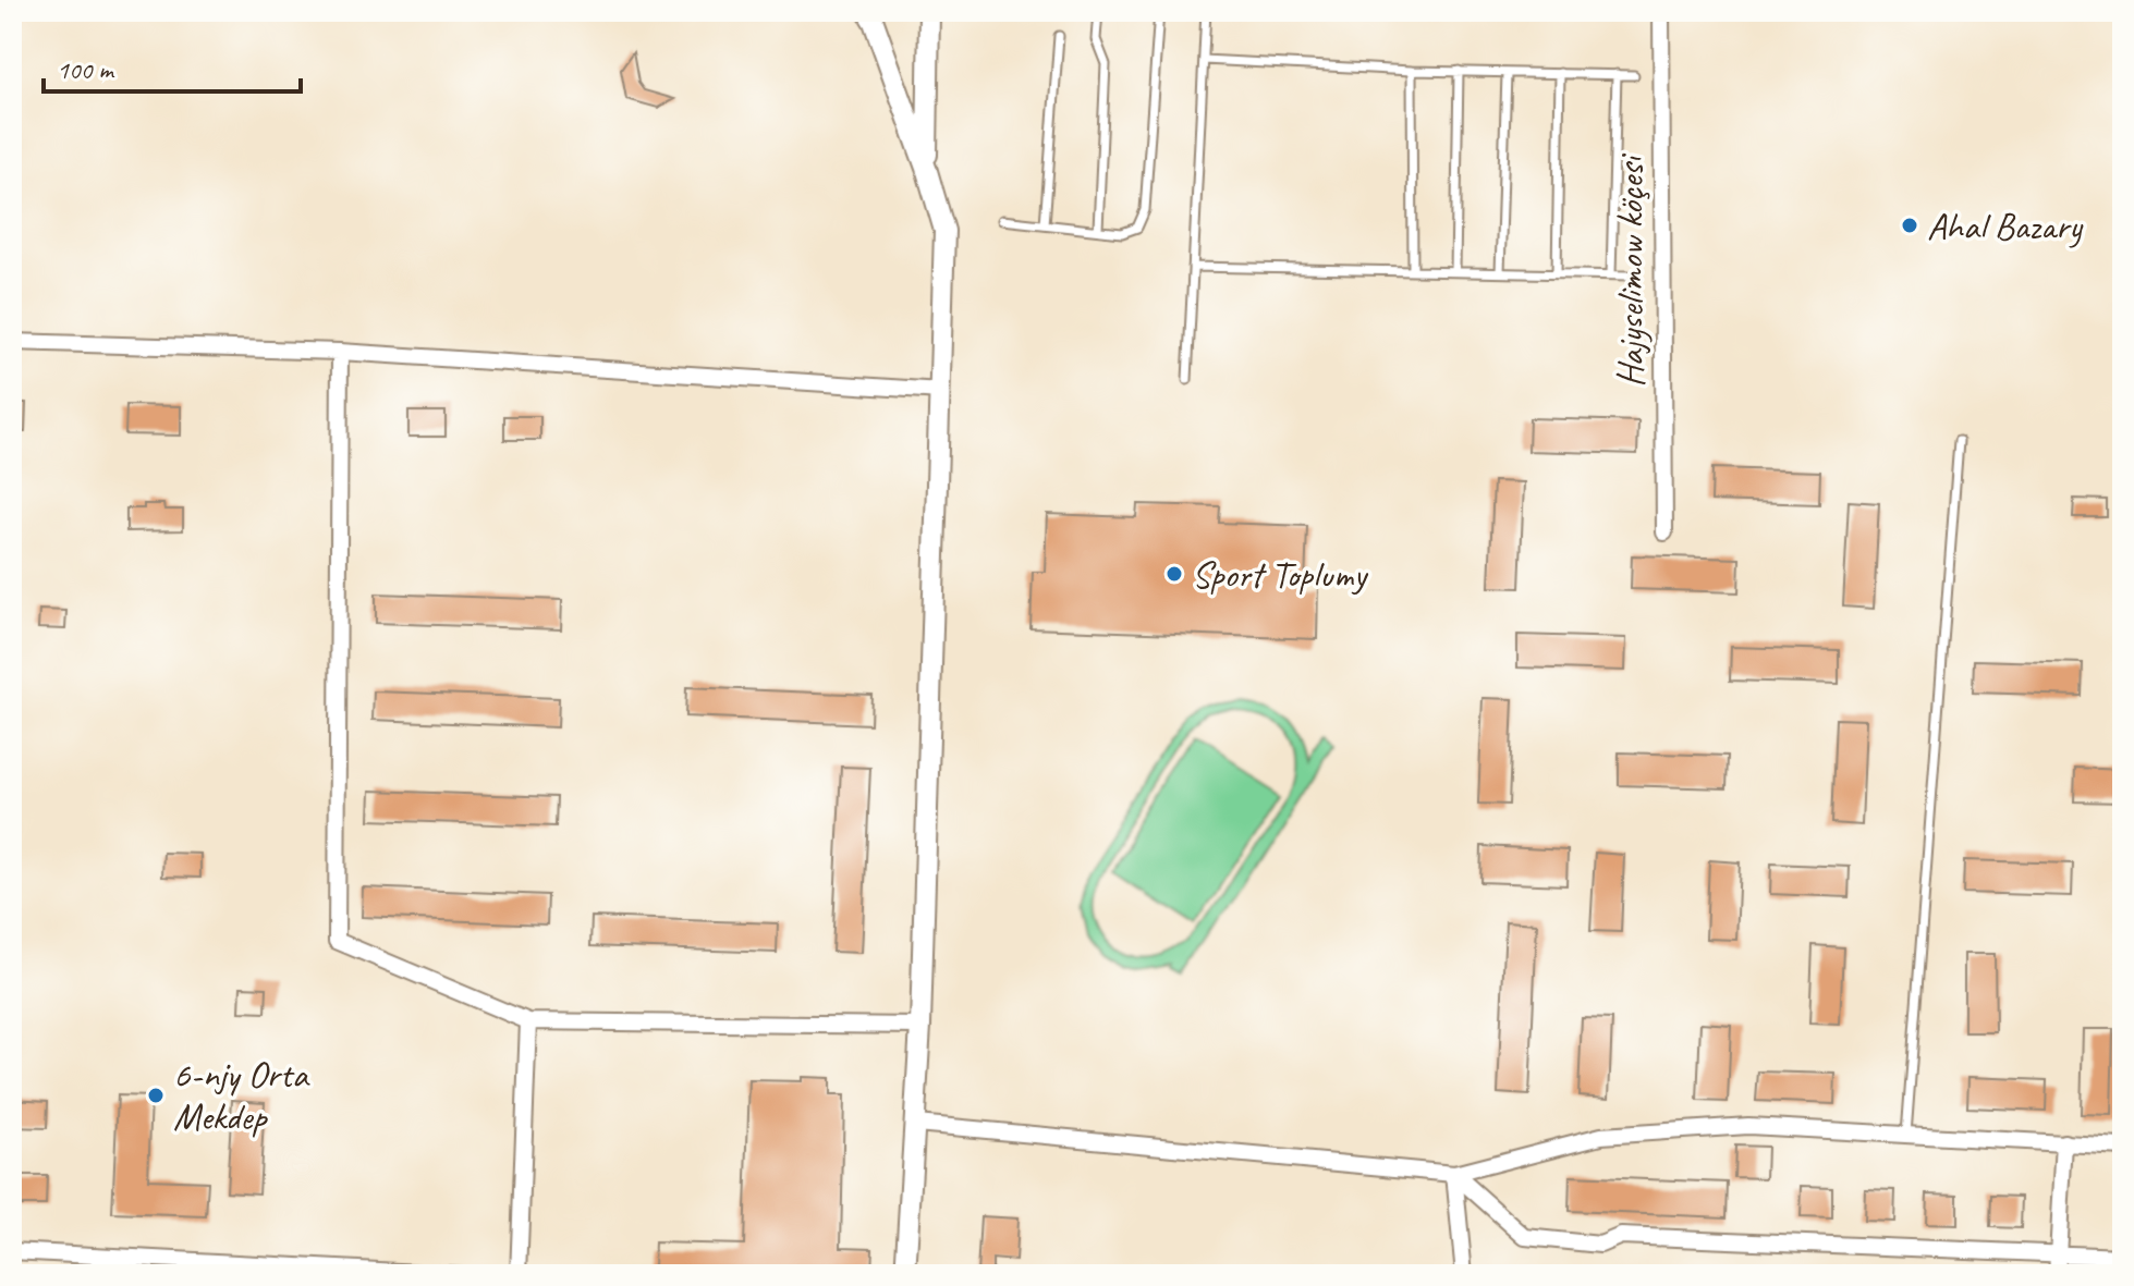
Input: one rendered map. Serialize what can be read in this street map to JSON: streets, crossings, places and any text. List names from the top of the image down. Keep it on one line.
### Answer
{"streets":{"street":["Hajyselimow köçesi"]},"places":["Ahal Bazary","Sport Toplumy","6-njy Orta Mekdep"],"scale_bar":"100 m"}
